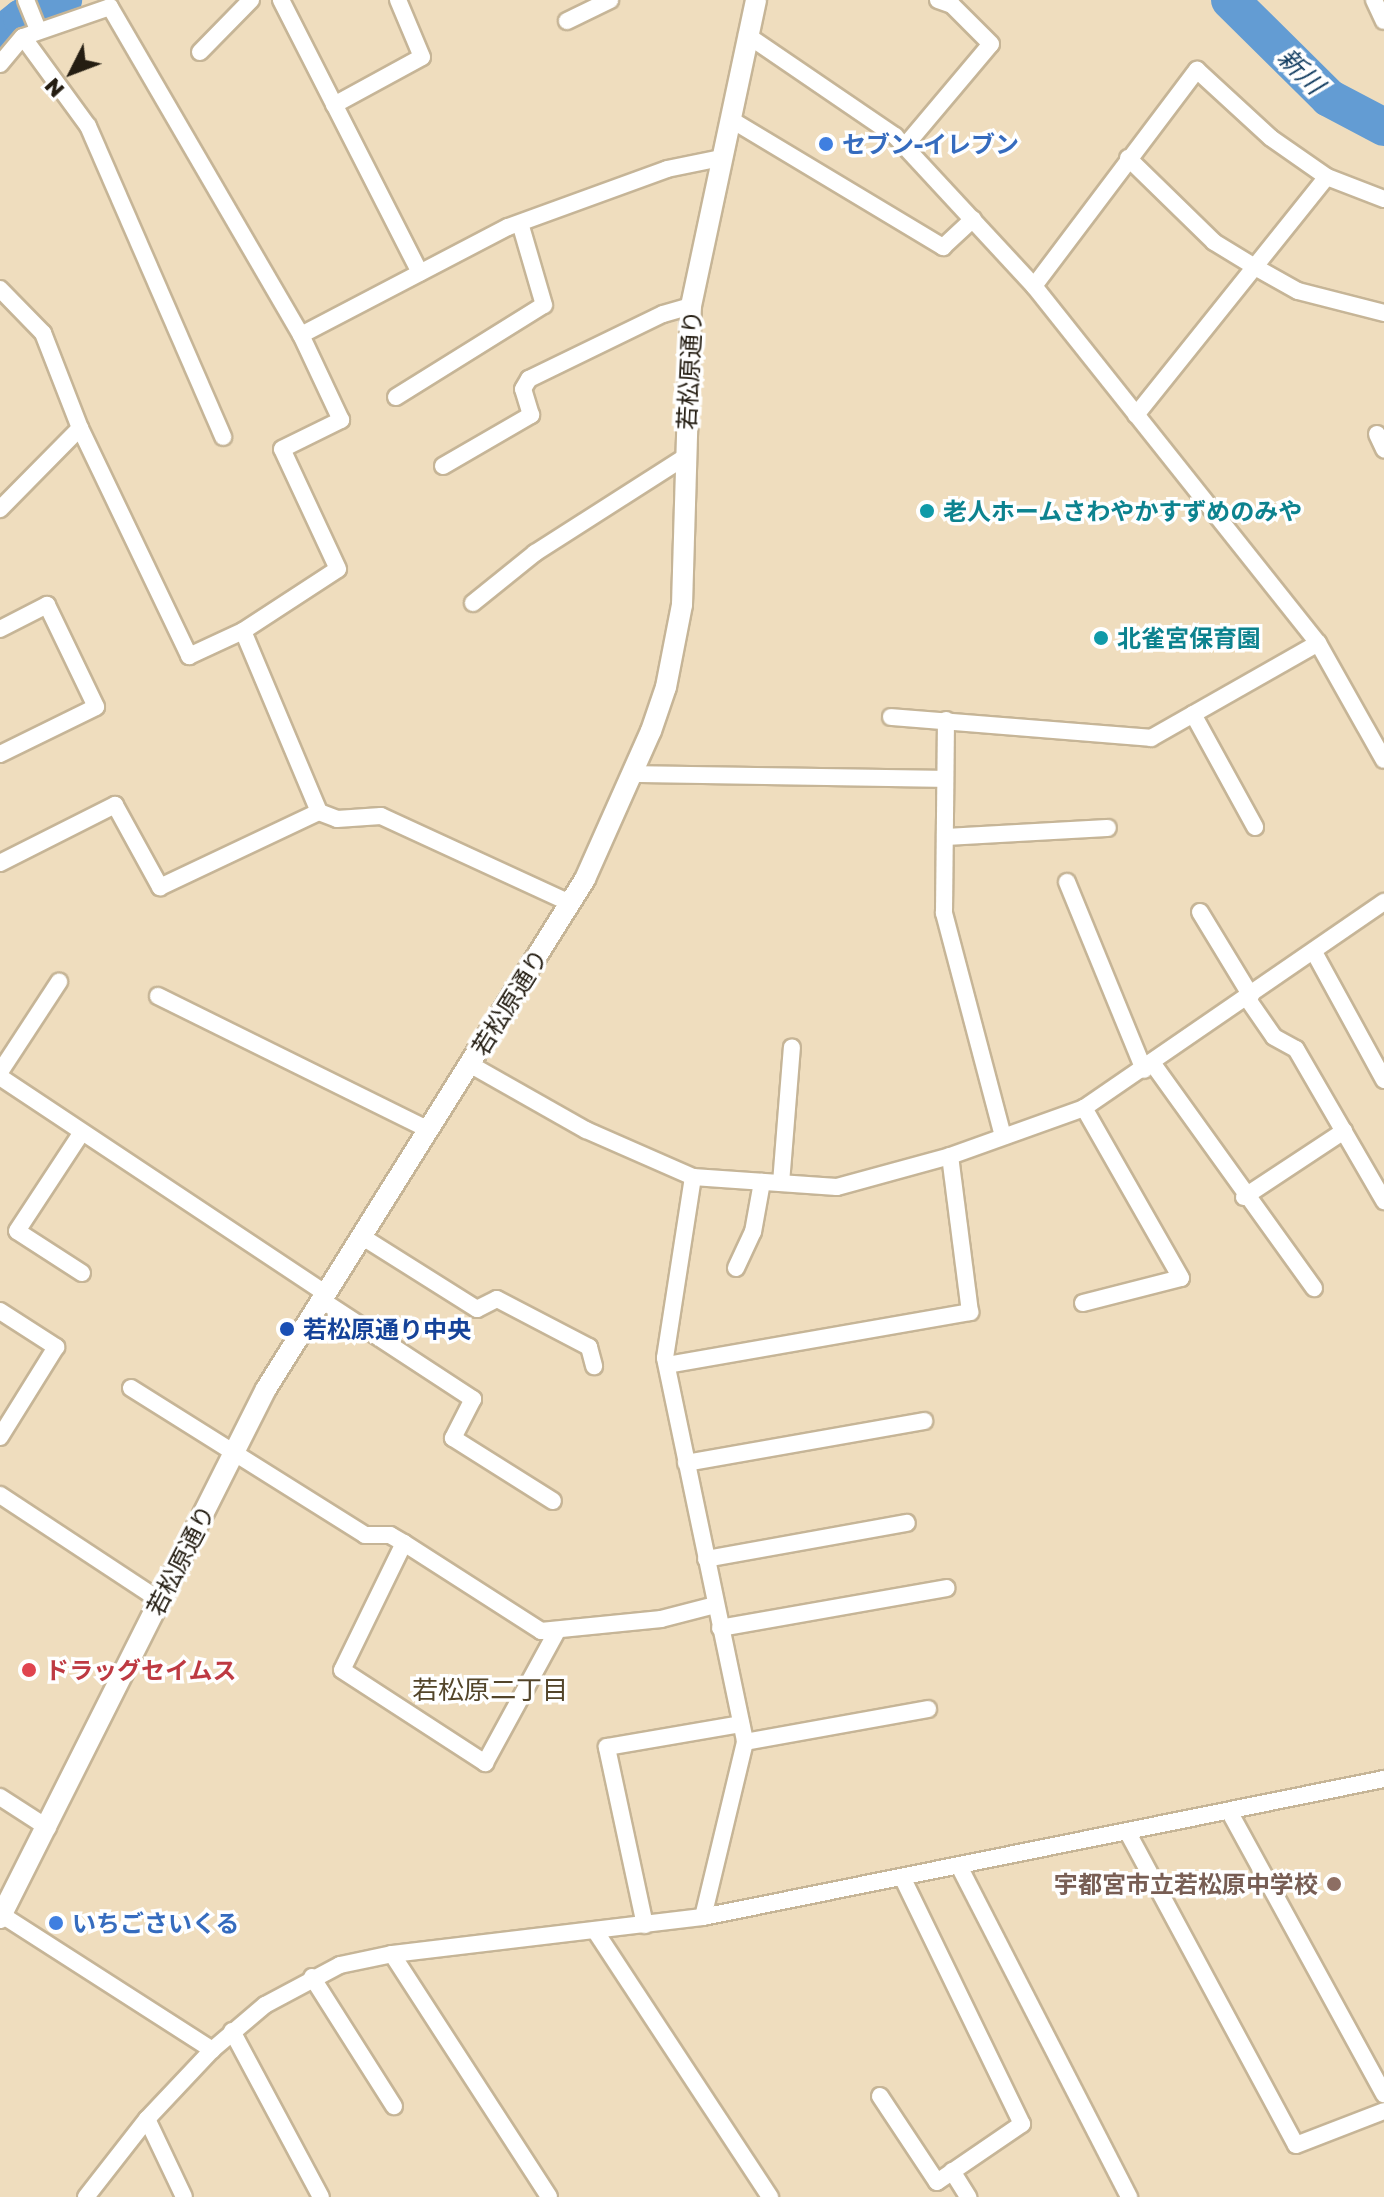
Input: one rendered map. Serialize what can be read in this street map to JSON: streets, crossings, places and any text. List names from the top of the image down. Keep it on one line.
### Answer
{"streets":{"street":["若松原通り"]},"districts":["若松原二丁目"],"water":["新川"],"places":["セブン-イレブン","老人ホームさわやかすずめのみや","北雀宮保育園","若松原通り中央","ドラッグセイムス","宇都宮市立若松原中学校","いちごさいくる"],"north":"bottom left"}
